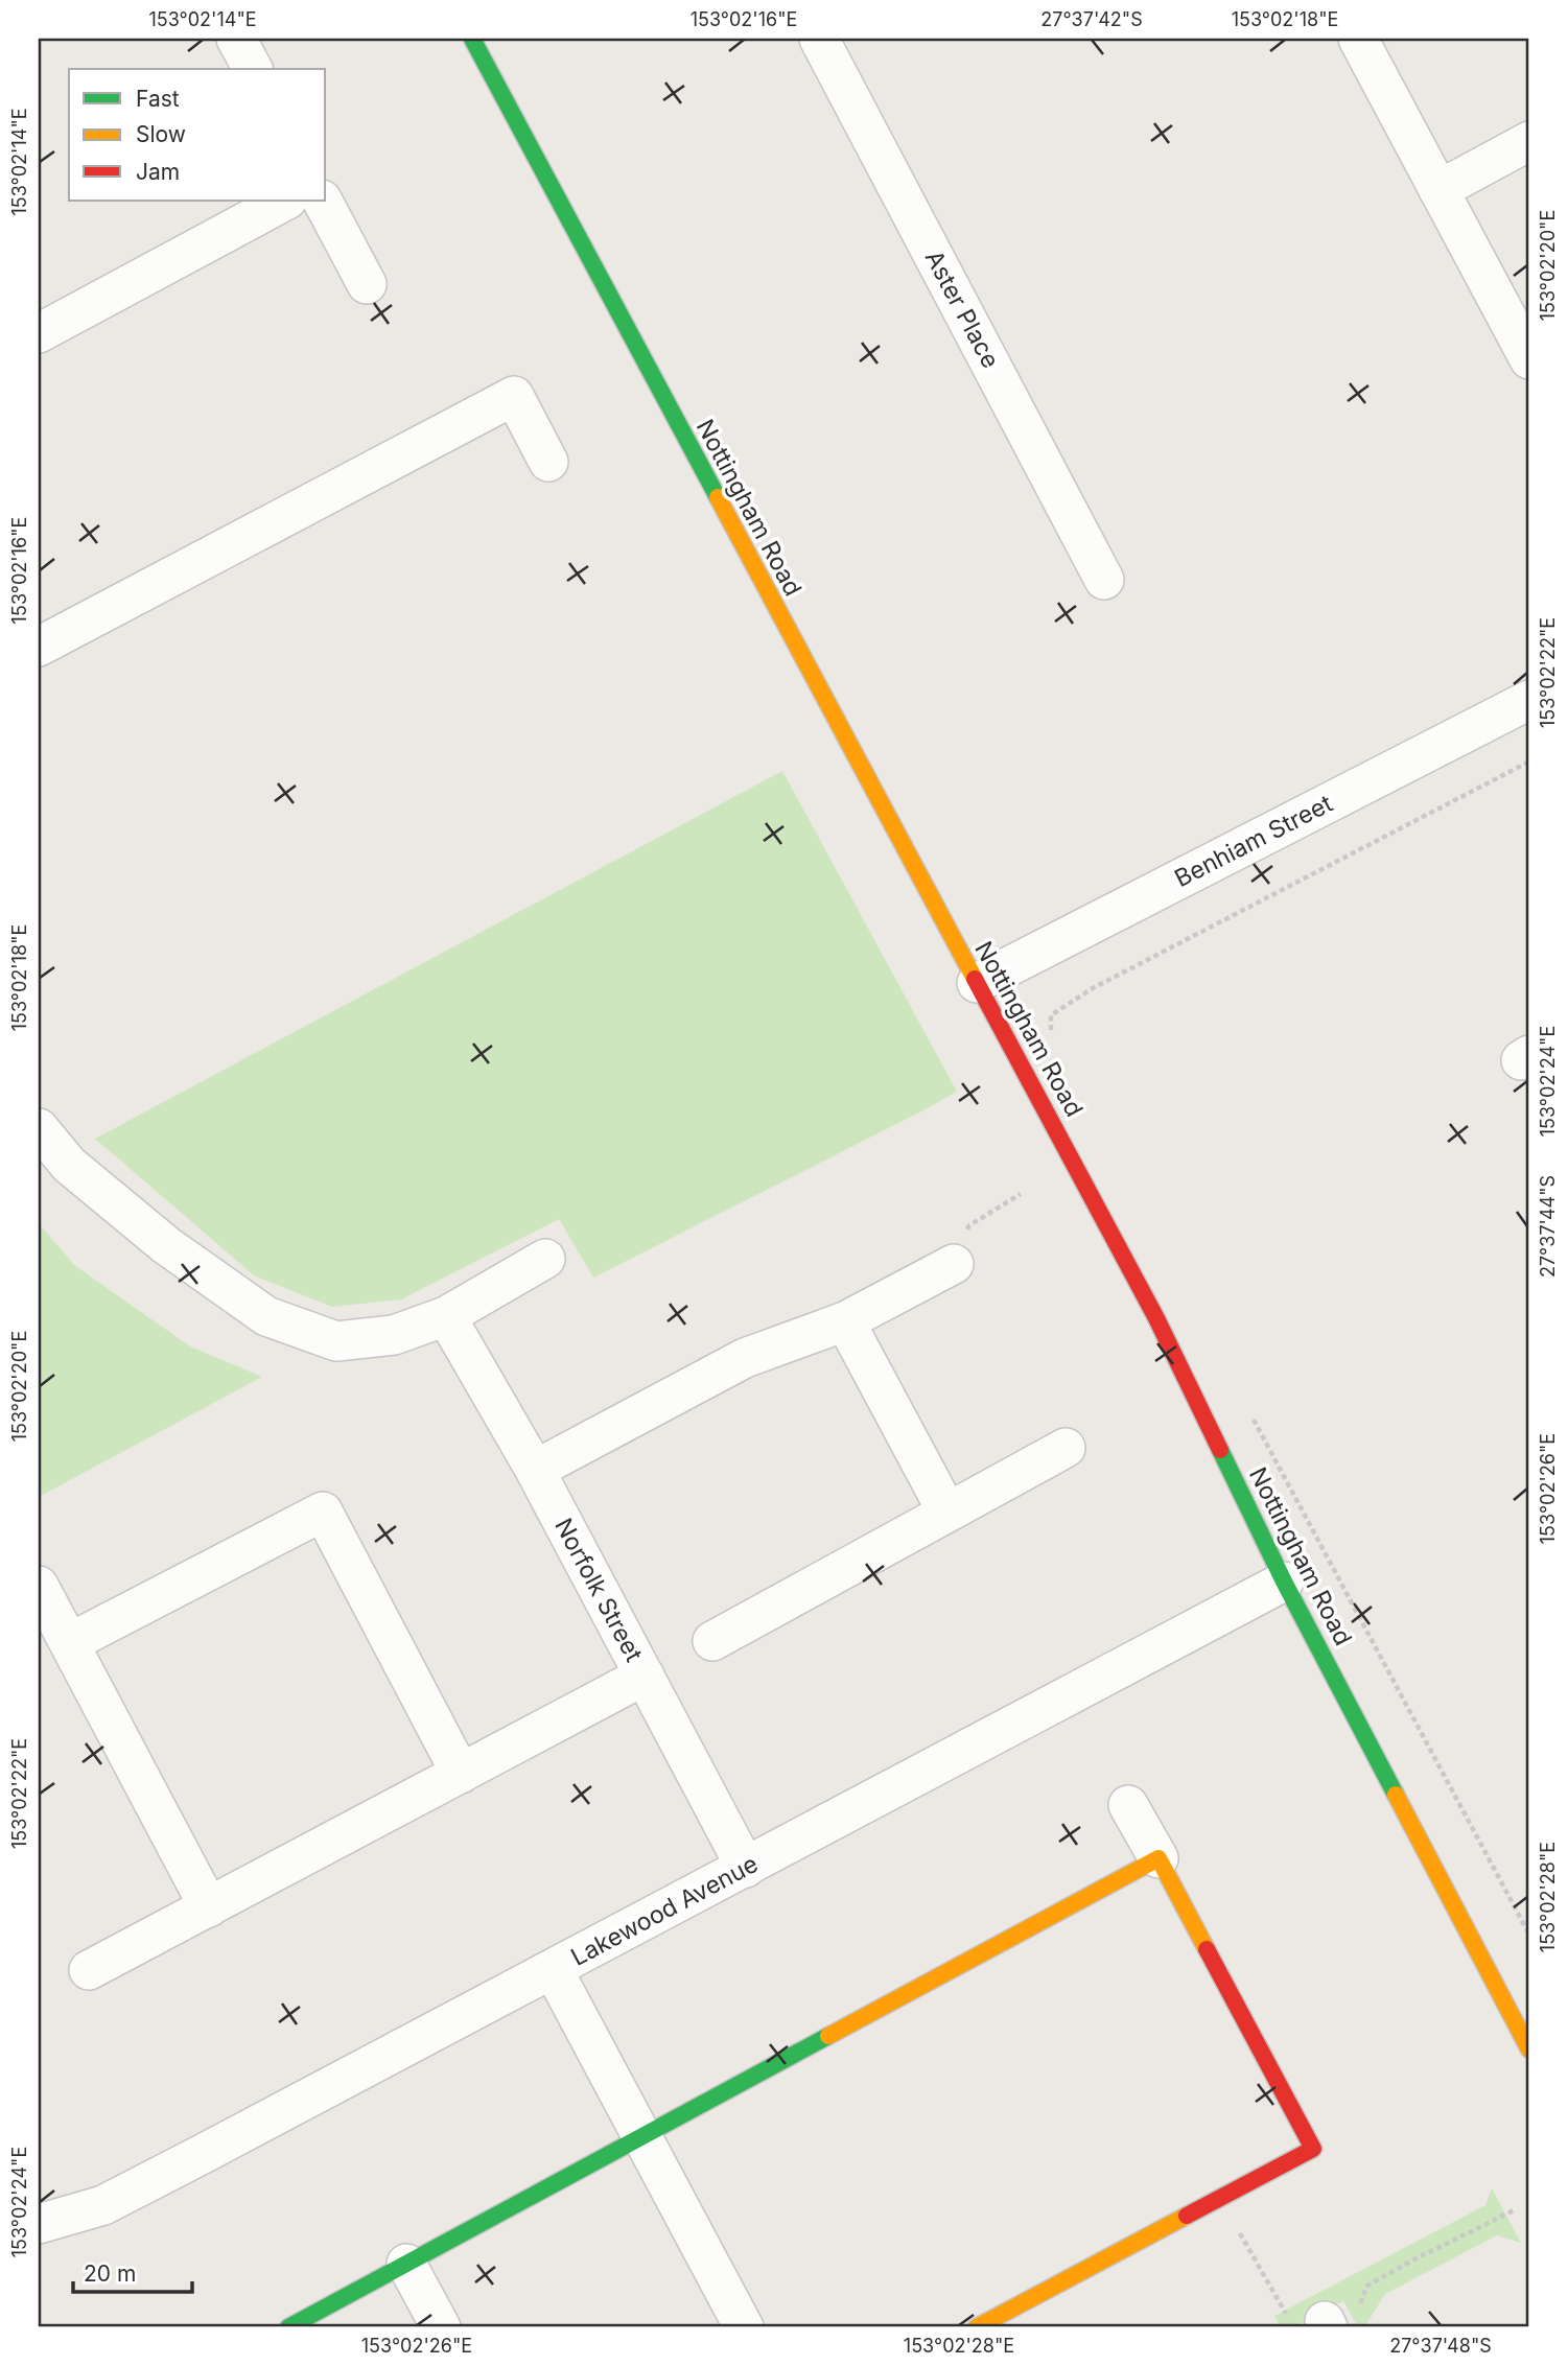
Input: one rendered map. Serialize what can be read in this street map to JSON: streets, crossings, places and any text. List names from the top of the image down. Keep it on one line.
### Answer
{"streets":{"street":["Aster Place","Nottingham Road","Benhiam Street","Norfolk Street","Lakewood Avenue"]},"crossings":[["Nottingham Road","Benhiam Street"],["Nottingham Road","Lakewood Avenue"],["Norfolk Street","Lakewood Avenue"]],"legend":["Fast","Slow","Jam"],"scale_bar":"20 m","coordinates":["153°02'14\"E","153°02'16\"E","27°37'42\"S","153°02'18\"E","153°02'20\"E","153°02'22\"E","153°02'24\"E","27°37'44\"S","153°02'26\"E","153°02'28\"E","27°37'48\"S"]}
